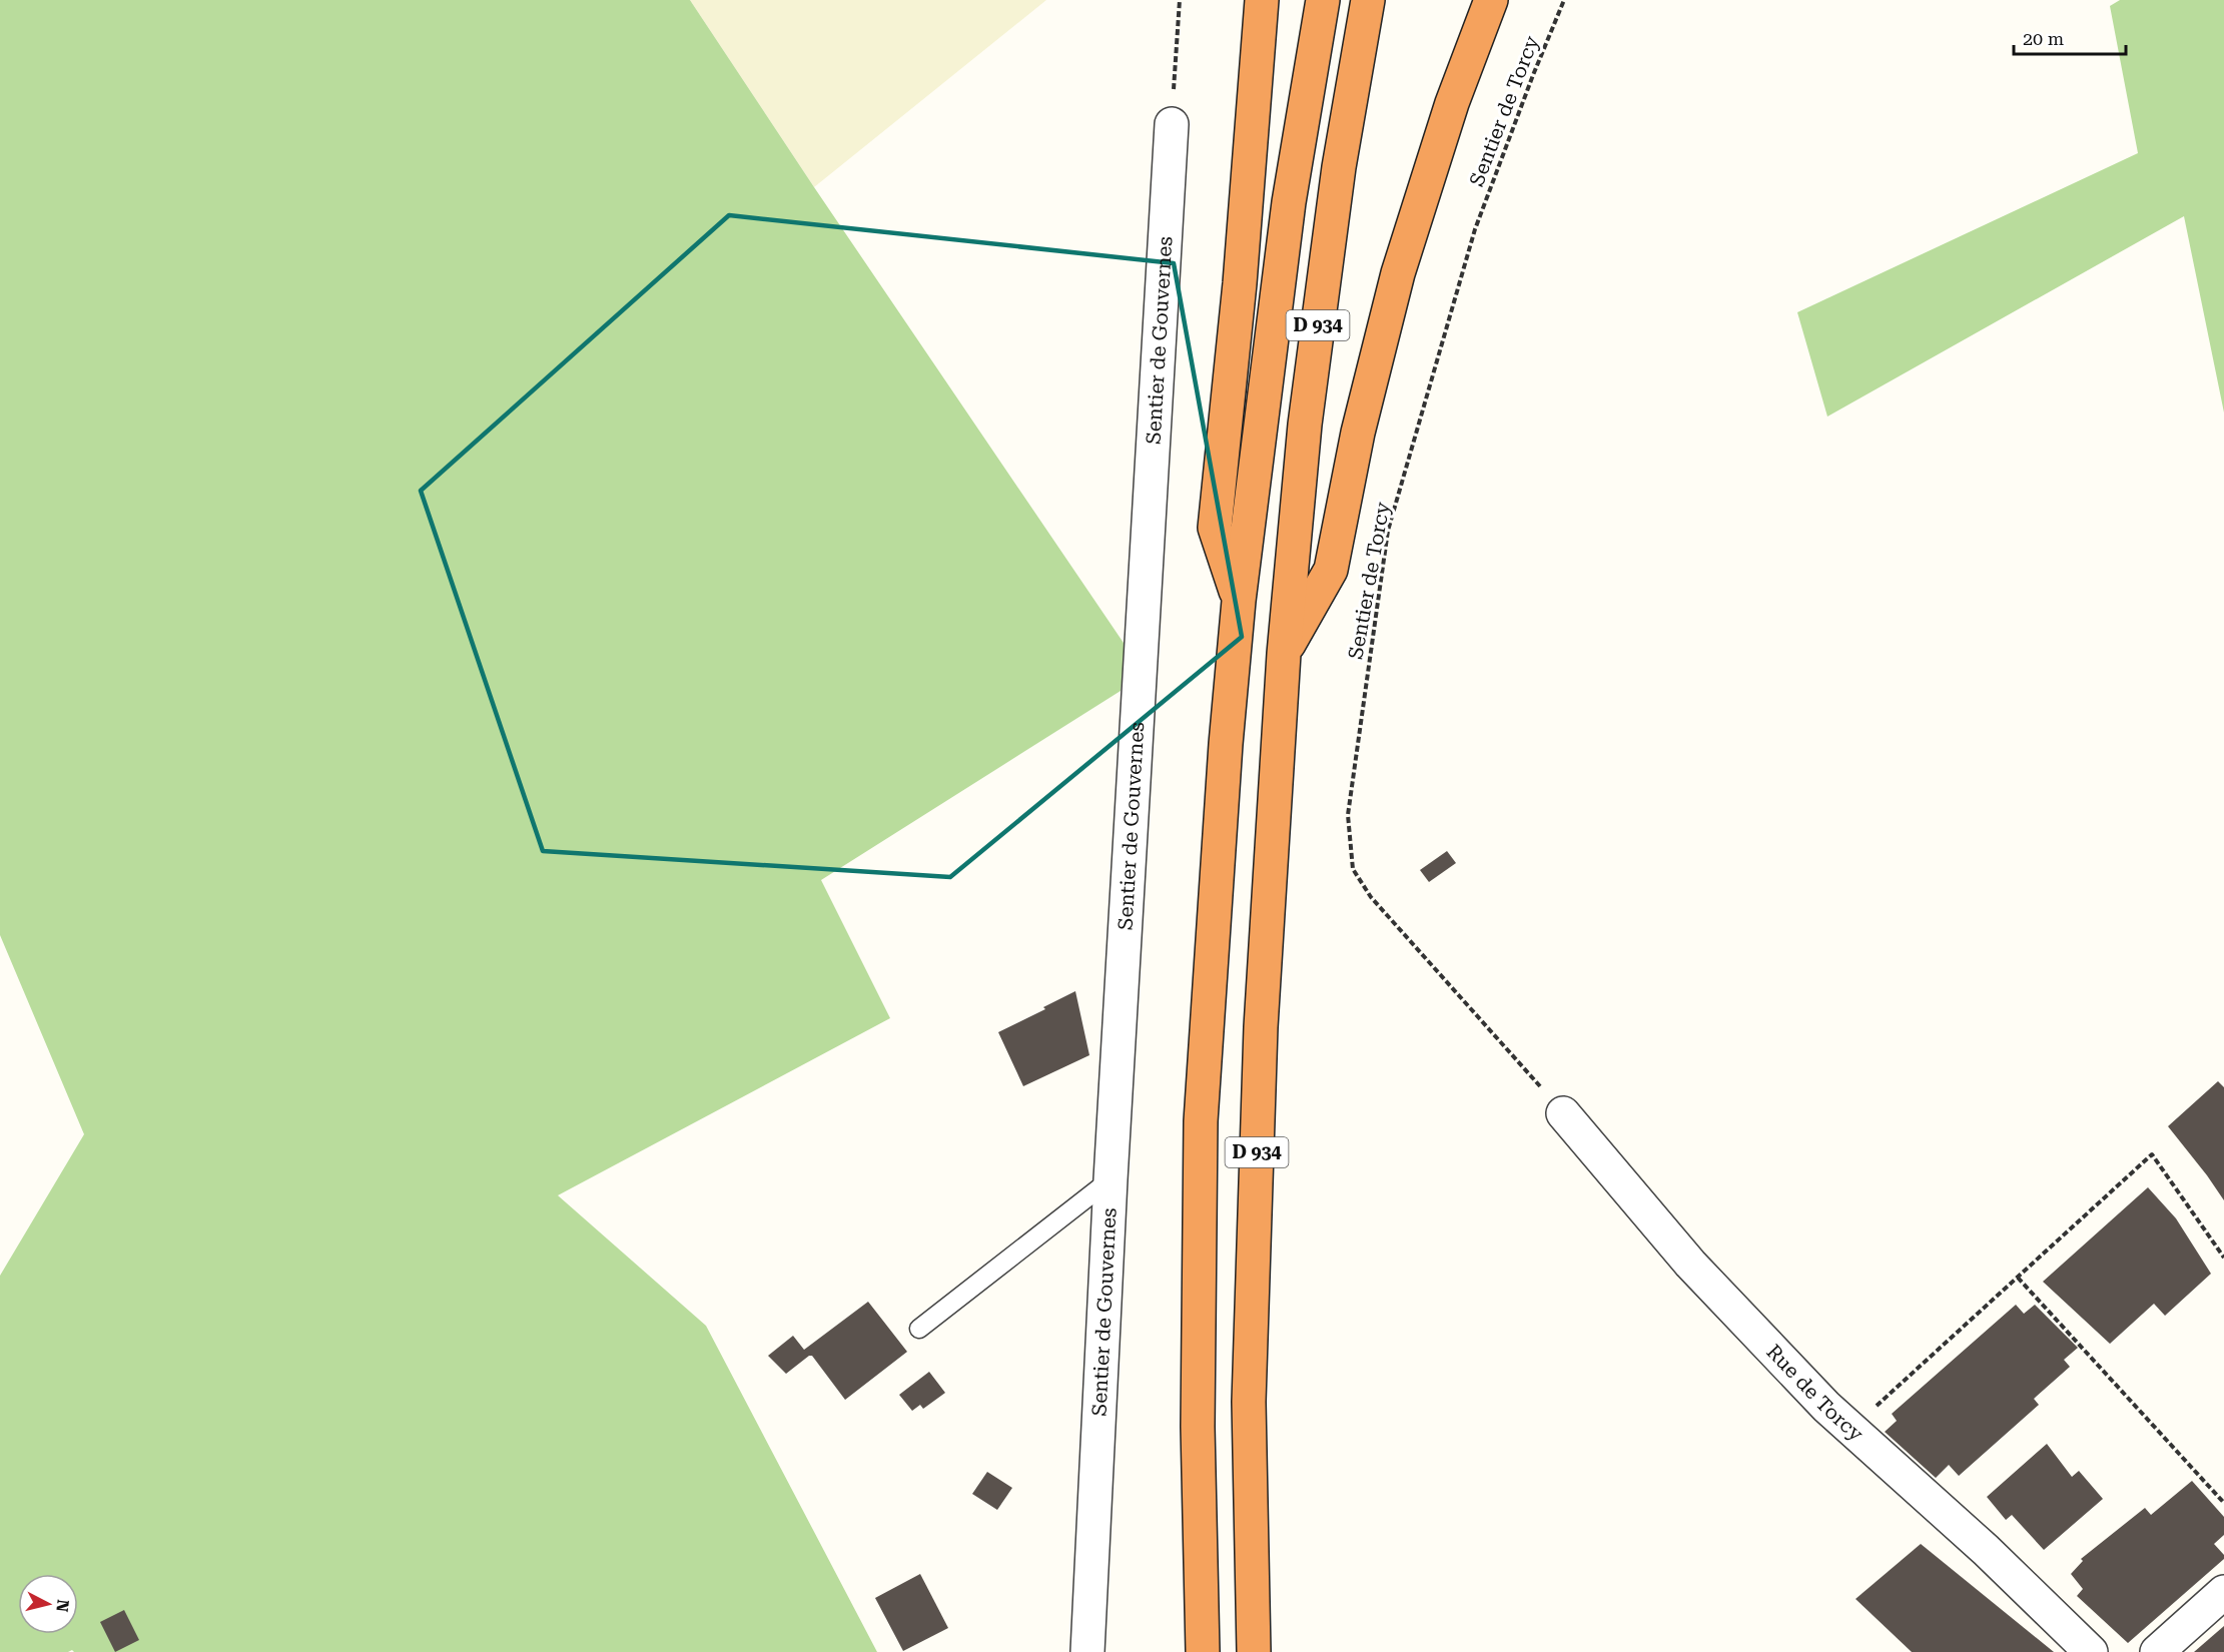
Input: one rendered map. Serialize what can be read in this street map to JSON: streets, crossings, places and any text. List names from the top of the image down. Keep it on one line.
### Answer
{"streets":{"highway":["D 934"],"street":["Sentier de Gouvernes","Rue de Torcy"],"path":["Sentier de Torcy"]},"crossings":[["Sentier de Torcy","Rue de Torcy"]],"scale_bar":"20 m","north":"right"}
